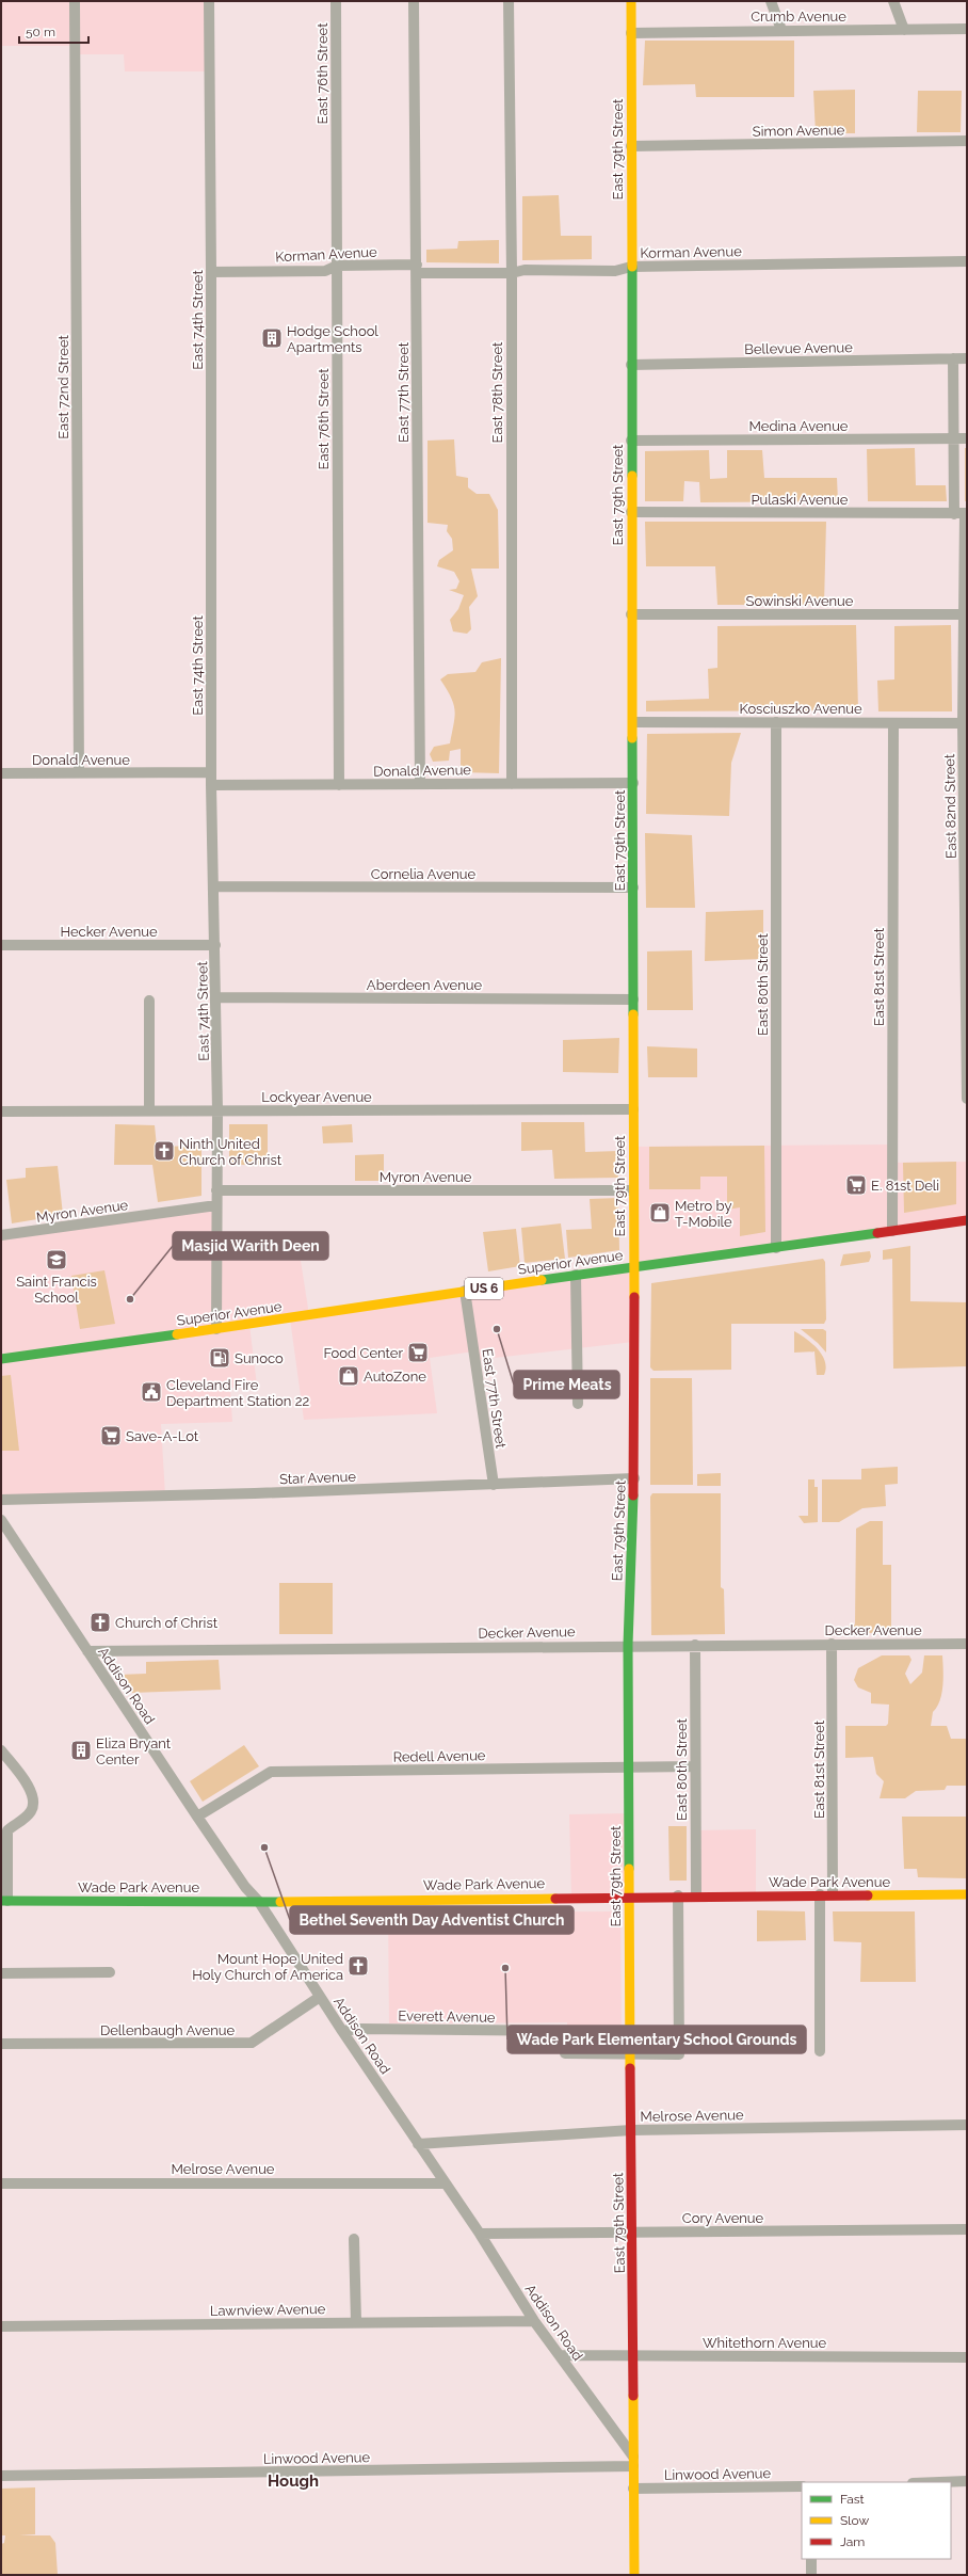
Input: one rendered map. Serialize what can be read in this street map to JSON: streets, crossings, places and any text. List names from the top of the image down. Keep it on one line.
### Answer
{"streets":{"main road":["East 79th Street","Superior Avenue","US 6","Wade Park Avenue"],"street":["Crumb Avenue","East 76th Street","Simon Avenue","Korman Avenue","East 74th Street","Bellevue Avenue","East 72nd Street","East 77th Street","East 78th Street","Medina Avenue","Pulaski Avenue","Sowinski Avenue","Kosciuszko Avenue","Donald Avenue","East 82nd Street","Cornelia Avenue","Hecker Avenue","East 81st Street","Aberdeen Avenue","East 80th Street","Lockyear Avenue","Myron Avenue","Star Avenue","Decker Avenue","Addison Road","Redell Avenue","Everett Avenue","Dellenbaugh Avenue","Melrose Avenue","Cory Avenue","Lawnview Avenue","Whitethorn Avenue","Linwood Avenue"]},"crossings":[["Crumb Avenue","East 79th Street"],["East 76th Street","Korman Avenue"],["East 76th Street","Donald Avenue"],["Simon Avenue","East 79th Street"],["East 79th Street","Korman Avenue"],["East 79th Street","Bellevue Avenue"],["East 79th Street","Medina Avenue"],["East 79th Street","Pulaski Avenue"],["East 79th Street","Sowinski Avenue"],["East 79th Street","Kosciuszko Avenue"],["East 79th Street","Donald Avenue"],["East 79th Street","Cornelia Avenue"],["East 79th Street","Aberdeen Avenue"],["East 79th Street","Lockyear Avenue"],["East 79th Street","Myron Avenue"],["East 79th Street","Superior Avenue"],["East 79th Street","Star Avenue"],["East 79th Street","Decker Avenue"],["East 79th Street","Addison Road"],["East 79th Street","Redell Avenue"],["East 79th Street","Wade Park Avenue"],["East 79th Street","Everett Avenue"],["East 79th Street","Melrose Avenue"],["East 79th Street","Cory Avenue"],["East 79th Street","Whitethorn Avenue"],["East 79th Street","Linwood Avenue"],["Korman Avenue","East 74th Street"],["Korman Avenue","East 77th Street"],["Korman Avenue","East 78th Street"],["East 74th Street","Donald Avenue"],["East 74th Street","Cornelia Avenue"],["East 74th Street","Hecker Avenue"],["East 74th Street","Aberdeen Avenue"],["East 74th Street","Lockyear Avenue"],["East 74th Street","Myron Avenue"],["East 74th Street","Superior Avenue"],["Bellevue Avenue","East 82nd Street"],["East 72nd Street","Donald Avenue"],["East 77th Street","Donald Avenue"],["East 77th Street","Superior Avenue"],["East 77th Street","Star Avenue"],["East 78th Street","Donald Avenue"],["Medina Avenue","East 82nd Street"],["Pulaski Avenue","East 82nd Street"],["Sowinski Avenue","East 82nd Street"],["Kosciuszko Avenue","East 82nd Street"],["Kosciuszko Avenue","East 81st Street"],["Kosciuszko Avenue","East 80th Street"],["East 81st Street","Superior Avenue"],["East 81st Street","Decker Avenue"],["East 81st Street","Wade Park Avenue"],["East 80th Street","Superior Avenue"],["East 80th Street","Decker Avenue"],["East 80th Street","Redell Avenue"],["East 80th Street","Wade Park Avenue"],["Decker Avenue","Addison Road"],["Addison Road","Redell Avenue"],["Addison Road","Wade Park Avenue"],["Addison Road","Everett Avenue"],["Addison Road","Dellenbaugh Avenue"],["Addison Road","Melrose Avenue"],["Addison Road","Cory Avenue"],["Addison Road","Lawnview Avenue"],["Addison Road","Whitethorn Avenue"],["Addison Road","Linwood Avenue"]],"districts":["Hough"],"places":{"building":["Hodge School Apartments","Eliza Bryant Center"],"church":["Ninth United Church of Christ","Church of Christ","Mount Hope United Holy Church of America"],"supermarket":["E. 81st Deli","Food Center","Save-A-Lot"],"shop":["Metro by T-Mobile","AutoZone"],"school or university":["Saint Francis School"],"other":["Masjid Warith Deen","Prime Meats","Bethel Seventh Day Adventist Church","Wade Park Elementary School Grounds"],"fuel station":["Sunoco"],"public building":["Cleveland Fire Department Station 22"]},"legend":["Fast","Slow","Jam"],"scale_bar":"50 m"}
